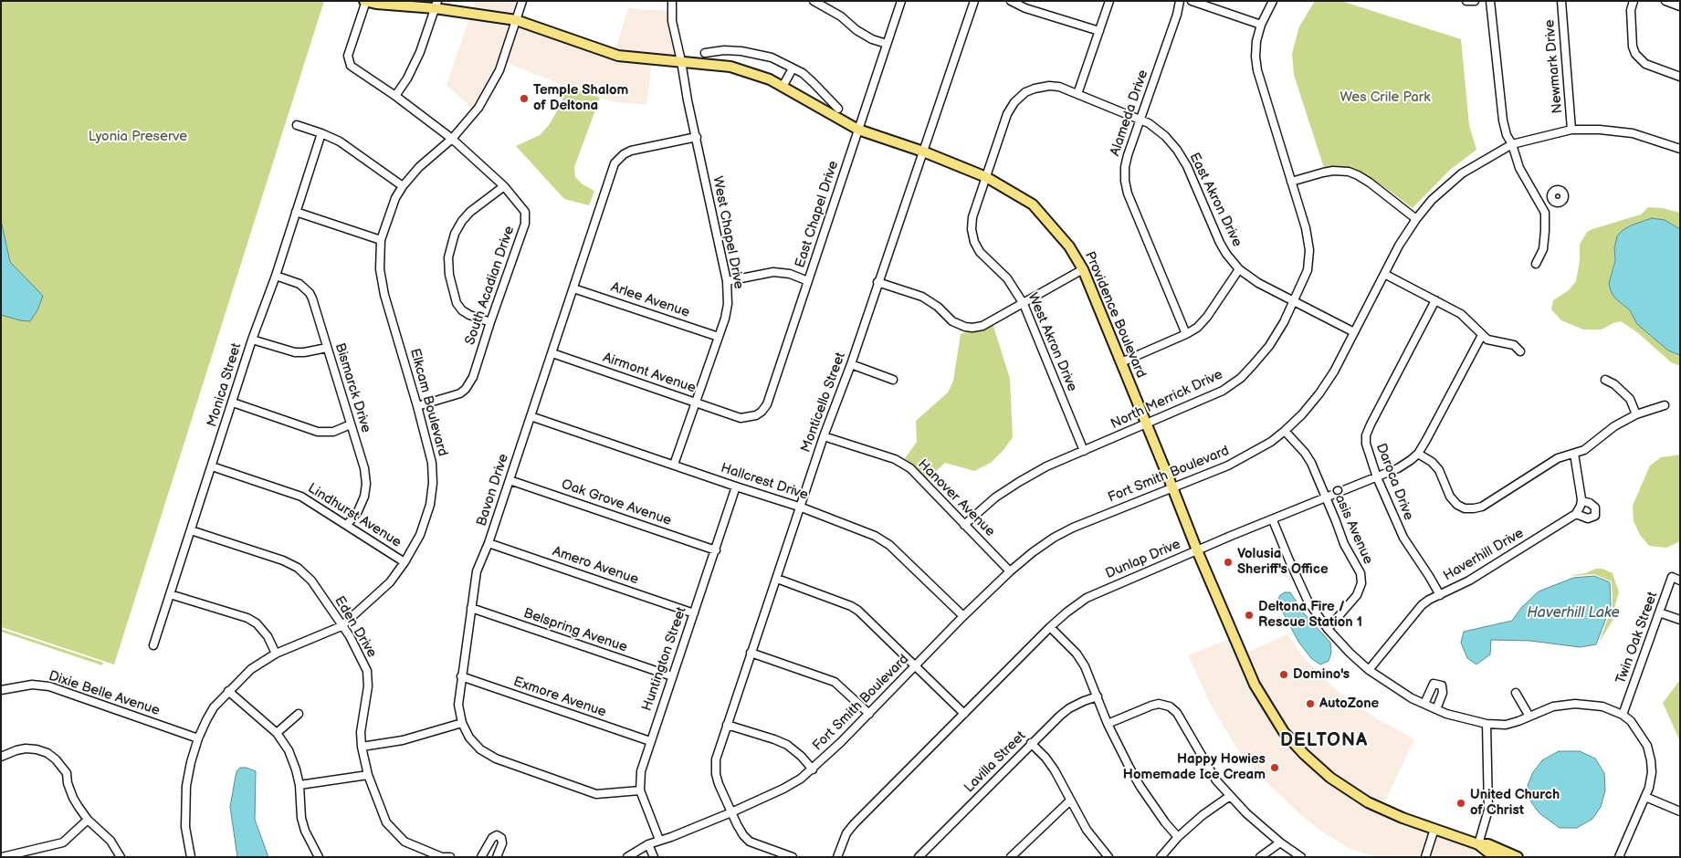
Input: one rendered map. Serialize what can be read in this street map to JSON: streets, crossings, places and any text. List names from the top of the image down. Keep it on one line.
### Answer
{"streets":{"main road":["Providence Boulevard"],"street":["Newmark Drive","Alameda Drive","East Akron Drive","East Chapel Drive","West Chapel Drive","South Acadian Drive","Arlee Avenue","West Akron Drive","Airmont Avenue","Monica Street","Bismarck Drive","North Merrick Drive","Elkcam Boulevard","Monticello Street","Fort Smith Boulevard","Hallcrest Drive","Daroca Drive","Bavon Drive","Hanover Avenue","Oak Grove Avenue","Lindhurst Avenue","Oasis Avenue","Haverhill Drive","Dunlap Drive","Amero Avenue","Eden Drive","Belspring Avenue","Twin Oak Street","Huntington Street","Dixie Belle Avenue","Exmore Avenue","Lavilla Street"]},"crossings":[["Newmark Drive","Fort Smith Boulevard"],["Alameda Drive","East Akron Drive"],["East Akron Drive","West Akron Drive"],["East Akron Drive","North Merrick Drive"],["East Akron Drive","Fort Smith Boulevard"],["East Chapel Drive","Providence Boulevard"],["East Chapel Drive","Airmont Avenue"],["West Chapel Drive","Arlee Avenue"],["West Chapel Drive","Providence Boulevard"],["West Chapel Drive","Airmont Avenue"],["West Chapel Drive","Hallcrest Drive"],["West Chapel Drive","Bavon Drive"],["South Acadian Drive","Providence Boulevard"],["South Acadian Drive","Elkcam Boulevard"],["Arlee Avenue","Bavon Drive"],["Providence Boulevard","West Akron Drive"],["Providence Boulevard","North Merrick Drive"],["Providence Boulevard","Elkcam Boulevard"],["Providence Boulevard","Monticello Street"],["Providence Boulevard","Fort Smith Boulevard"],["Providence Boulevard","Dunlap Drive"],["West Akron Drive","North Merrick Drive"],["Airmont Avenue","Bavon Drive"],["Monica Street","Bismarck Drive"],["Monica Street","Lindhurst Avenue"],["Monica Street","Eden Drive"],["Bismarck Drive","Lindhurst Avenue"],["North Merrick Drive","Hanover Avenue"],["Elkcam Boulevard","Lindhurst Avenue"],["Elkcam Boulevard","Eden Drive"],["Elkcam Boulevard","Dixie Belle Avenue"],["Monticello Street","Fort Smith Boulevard"],["Monticello Street","Hallcrest Drive"],["Monticello Street","Hanover Avenue"],["Fort Smith Boulevard","Hallcrest Drive"],["Fort Smith Boulevard","Hanover Avenue"],["Fort Smith Boulevard","Oasis Avenue"],["Fort Smith Boulevard","Huntington Street"],["Hallcrest Drive","Bavon Drive"],["Hallcrest Drive","Huntington Street"],["Daroca Drive","Haverhill Drive"],["Daroca Drive","Dunlap Drive"],["Bavon Drive","Oak Grove Avenue"],["Bavon Drive","Amero Avenue"],["Bavon Drive","Belspring Avenue"],["Bavon Drive","Huntington Street"],["Bavon Drive","Exmore Avenue"],["Oak Grove Avenue","Huntington Street"],["Oasis Avenue","Dunlap Drive"],["Amero Avenue","Huntington Street"],["Belspring Avenue","Huntington Street"],["Huntington Street","Exmore Avenue"]],"districts":["DELTONA"],"water":["Haverhill Lake"],"parks":["Wes Crile Park","Lyonia Preserve"],"places":["Temple Shalom of Deltona","Volusia Sheriff's Office","Deltona Fire / Rescue Station 1","Domino's","AutoZone","Happy Howies Homemade Ice Cream","United Church of Christ"]}
